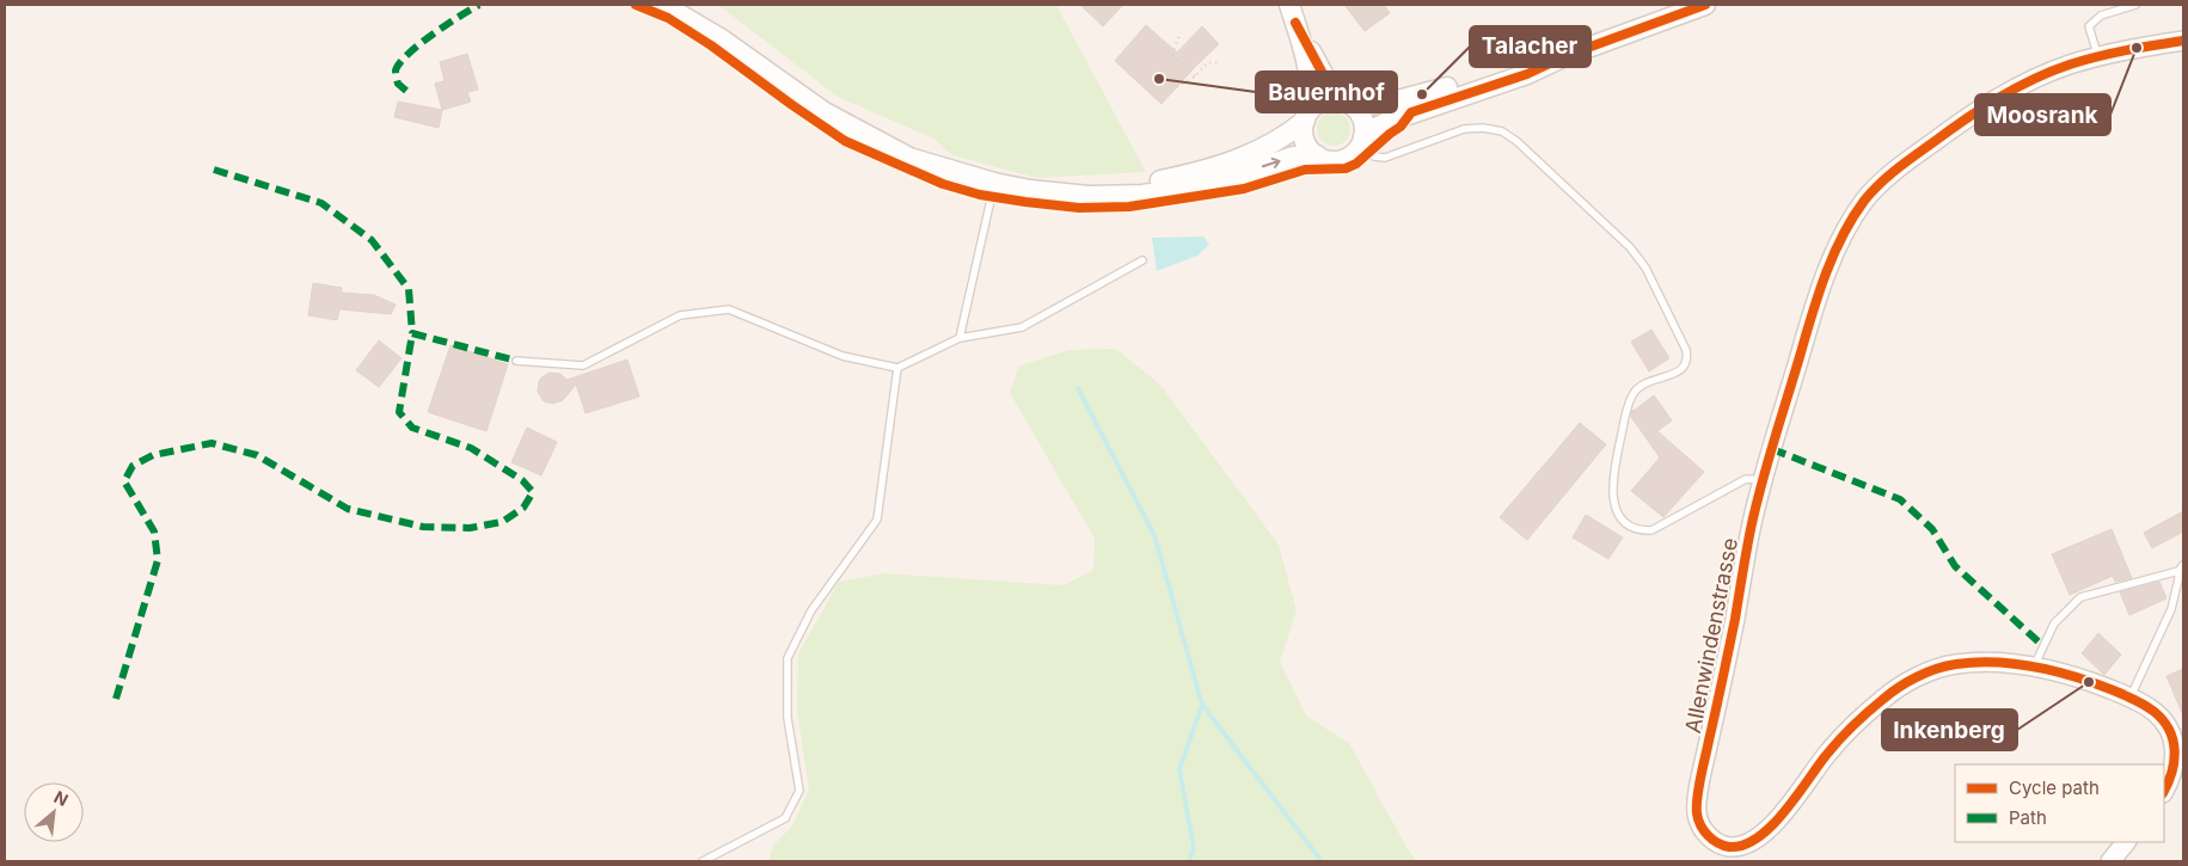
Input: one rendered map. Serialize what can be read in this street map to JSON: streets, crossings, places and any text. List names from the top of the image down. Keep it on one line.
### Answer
{"streets":{"street":["Allenwindenstrasse"]},"places":["Moosrank","Bauernhof","Talacher","Inkenberg"],"legend":["Cycle path","Path"],"north":"top right"}
